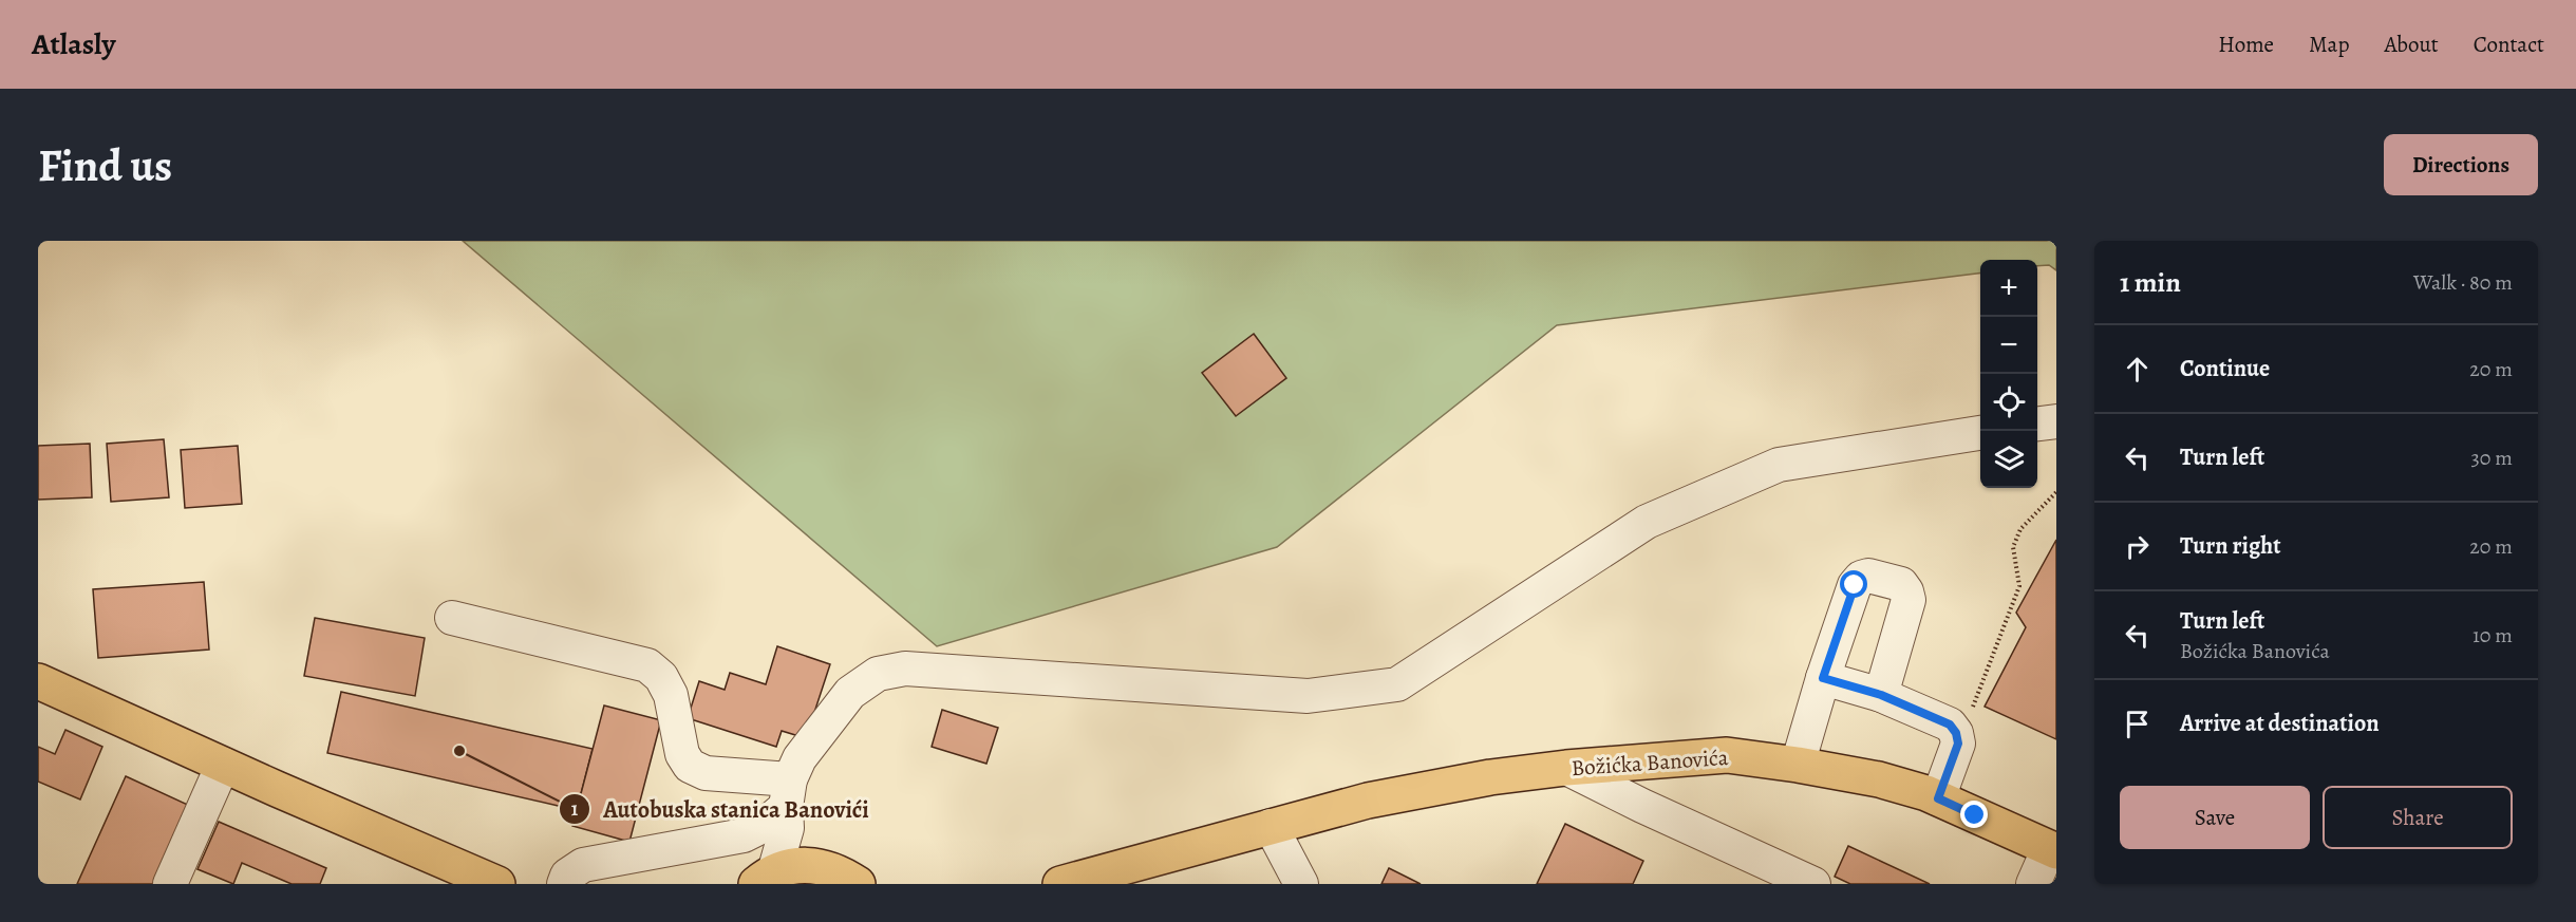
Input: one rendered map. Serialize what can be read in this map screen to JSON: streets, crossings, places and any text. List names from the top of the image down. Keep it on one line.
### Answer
{"streets":{"main road":["Božićka Banovića"]},"places":["Autobuska stanica Banovići"],"page":{"header":"Atlasly","nav":["Home","Map","About","Contact"],"buttons":["Directions",["Save","Share"]],"title":"Find us","heading":["1 min","Walk · 80 m"],"map_buttons":["+","−"],"list":[["Continue","20 m"],["Turn left","30 m"],["Turn right","20 m"],["Turn left","Božićka Banovića","10 m"],"Arrive at destination"]}}
